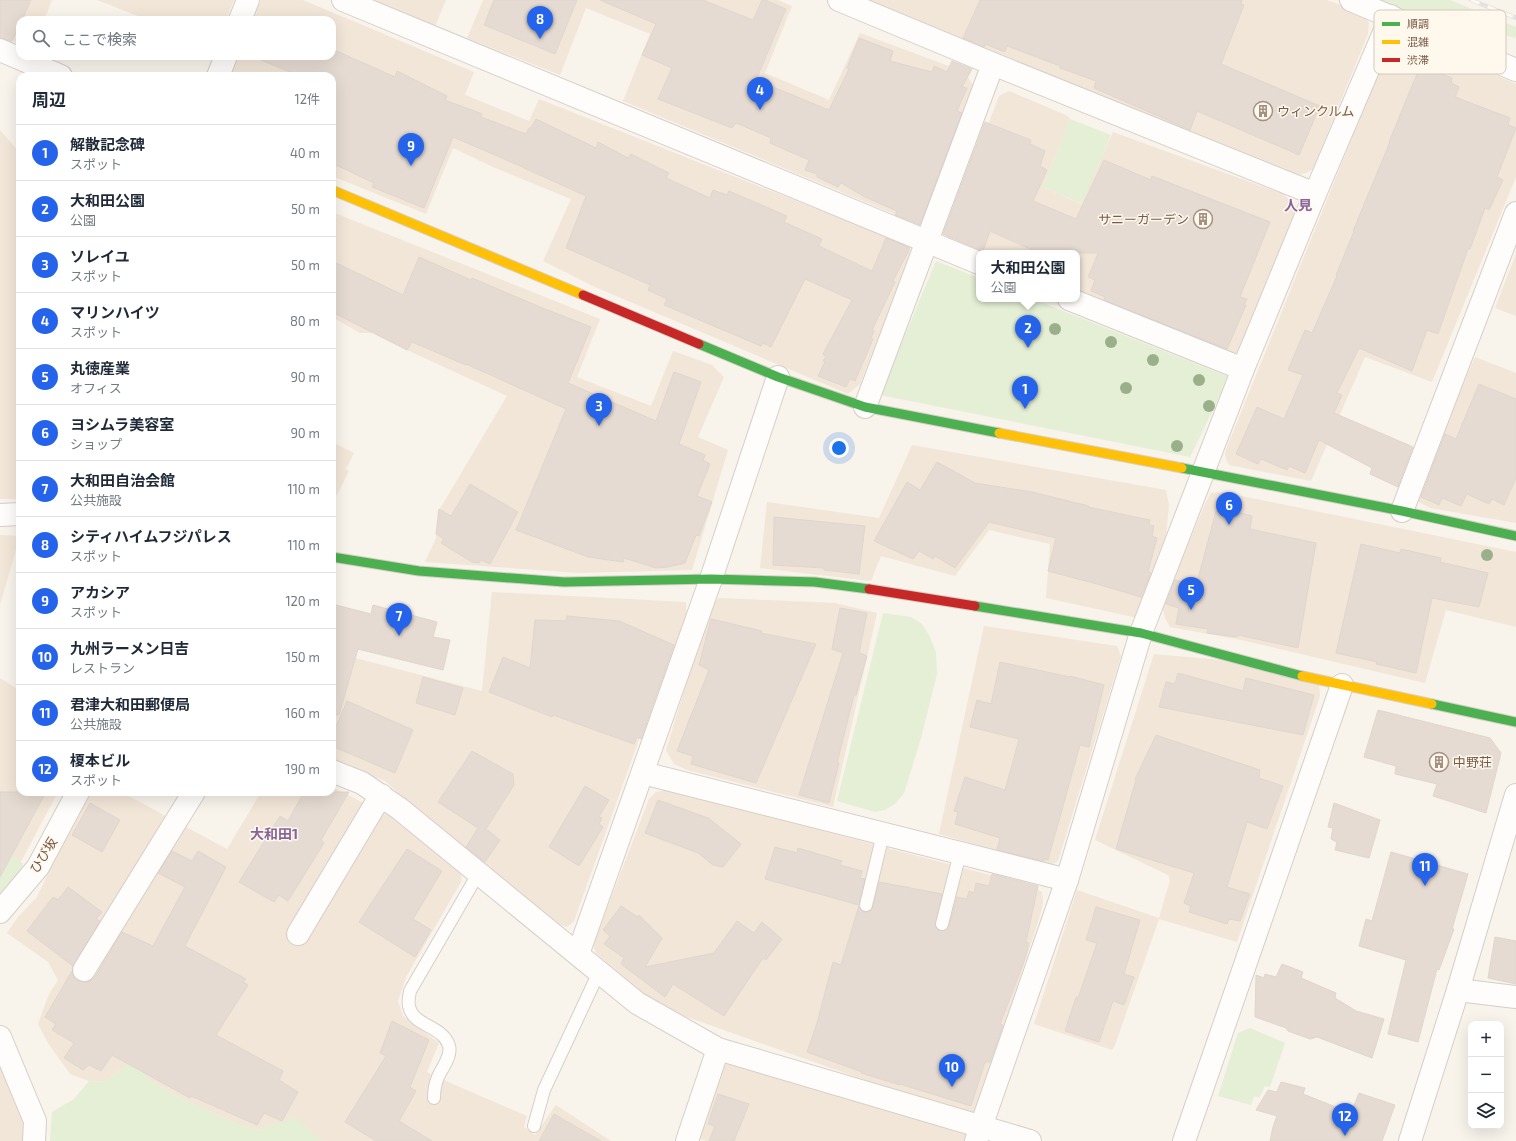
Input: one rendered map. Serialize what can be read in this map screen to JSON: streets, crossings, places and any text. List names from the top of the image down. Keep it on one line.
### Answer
{"streets":{"street":["ひび坂"]},"districts":["人見","大和田1"],"places":{"building":["ウィンクルム","サニーガーデン","中野荘"]},"legend":["順調","混雑","渋滞"],"page":{"pins":["8","4","9","2","1","3","6","5","7","11","10","12"],"search":"ここで検索","heading":["周辺","12件"],"list":[{"mark":"1","name":"解散記念碑","note":"スポット","value":"40 m"},{"mark":"2","name":"大和田公園","note":"公園","value":"50 m"},{"mark":"3","name":"ソレイユ","note":"スポット","value":"50 m"},{"mark":"4","name":"マリンハイツ","note":"スポット","value":"80 m"},{"mark":"5","name":"丸徳産業","note":"オフィス","value":"90 m"},{"mark":"6","name":"ヨシムラ美容室","note":"ショップ","value":"90 m"},{"mark":"7","name":"大和田自治会館","note":"公共施設","value":"110 m"},{"mark":"8","name":"シティハイムフジパレス","note":"スポット","value":"110 m"},{"mark":"9","name":"アカシア","note":"スポット","value":"120 m"},{"mark":"10","name":"九州ラーメン日吉","note":"レストラン","value":"150 m"},{"mark":"11","name":"君津大和田郵便局","note":"公共施設","value":"160 m"},{"mark":"12","name":"榎本ビル","note":"スポット","value":"190 m"}],"popup":["大和田公園","公園"],"map_buttons":["+","−"]}}
